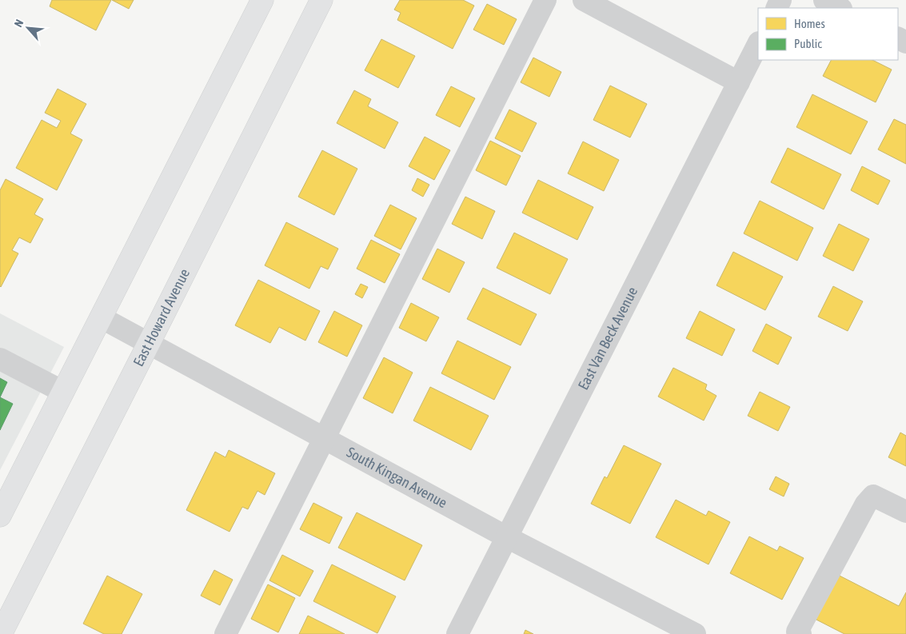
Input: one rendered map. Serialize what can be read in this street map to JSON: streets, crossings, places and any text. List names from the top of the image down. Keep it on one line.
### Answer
{"streets":{"main road":["East Howard Avenue"],"street":["East Van Beck Avenue","South Kingan Avenue"]},"crossings":[["East Howard Avenue","South Kingan Avenue"],["East Van Beck Avenue","South Kingan Avenue"]],"legend":["Homes","Public"],"north":"top left"}
